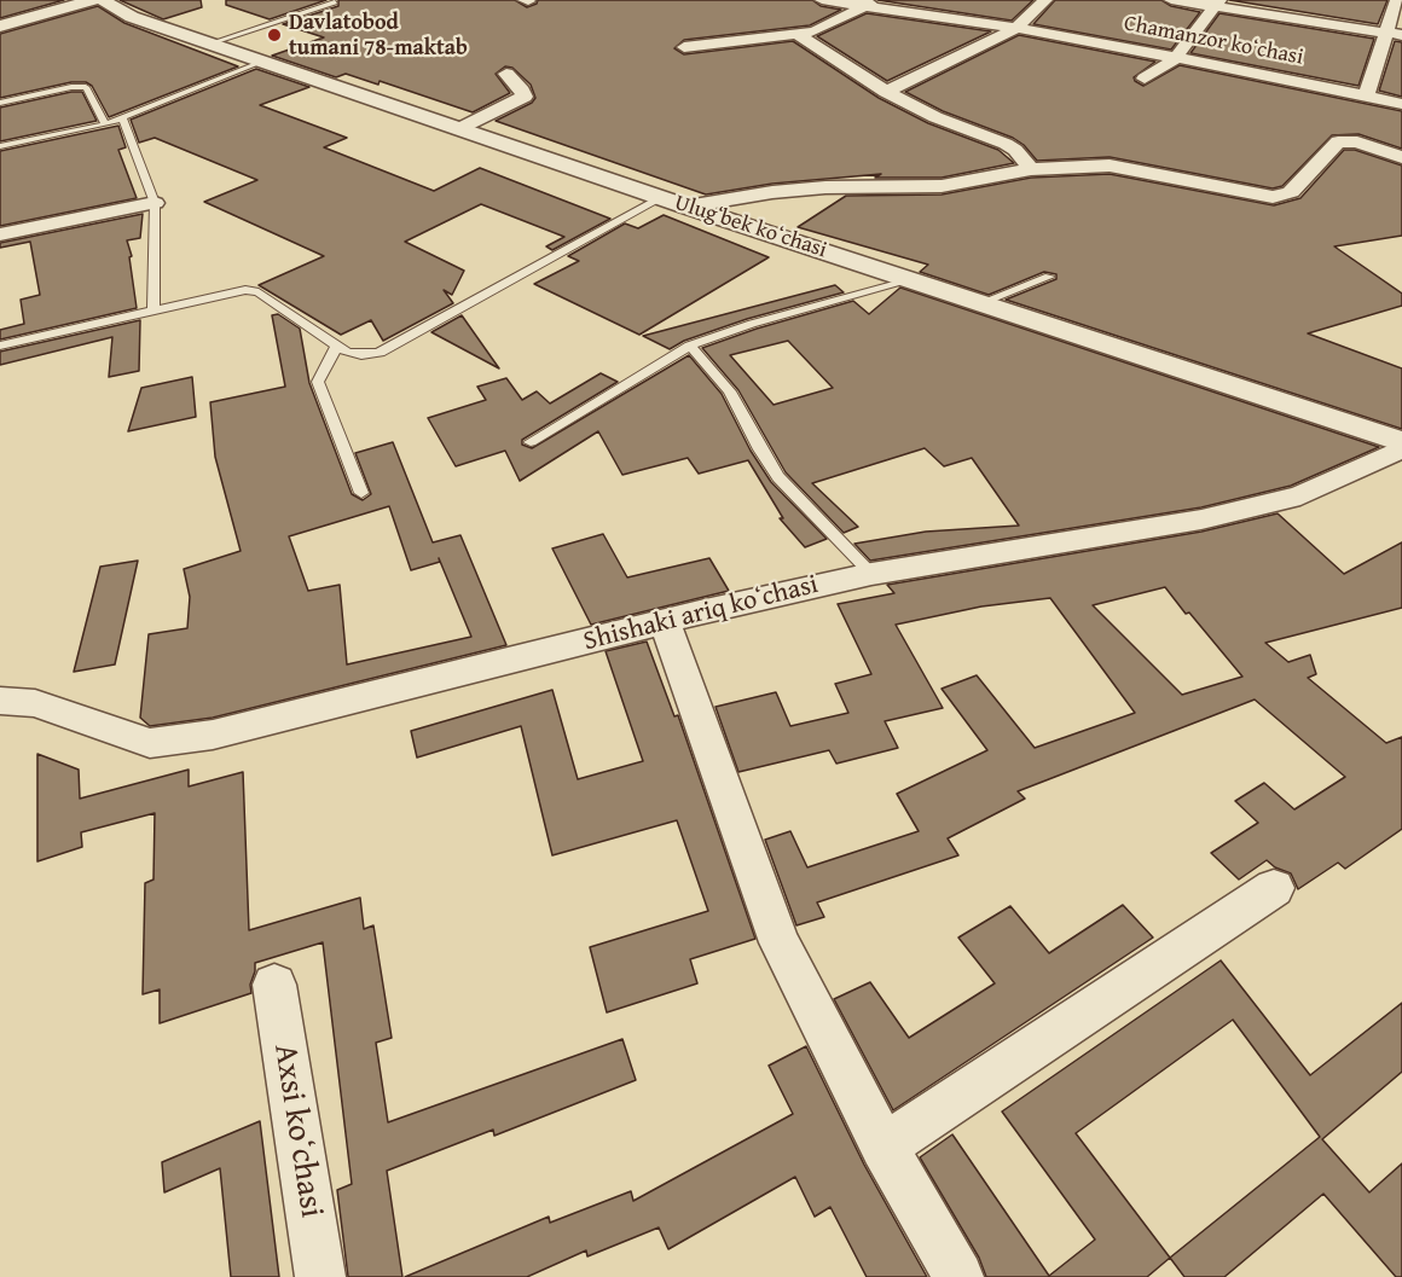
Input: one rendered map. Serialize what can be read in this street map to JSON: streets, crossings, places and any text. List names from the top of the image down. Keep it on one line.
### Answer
{"streets":{"street":["Chamanzor koʻchasi","Ulugʻbek koʻchasi","Shishaki ariq koʻchasi","Axsi koʻchasi"]},"places":["Davlatobod tumani 78-maktab"]}
